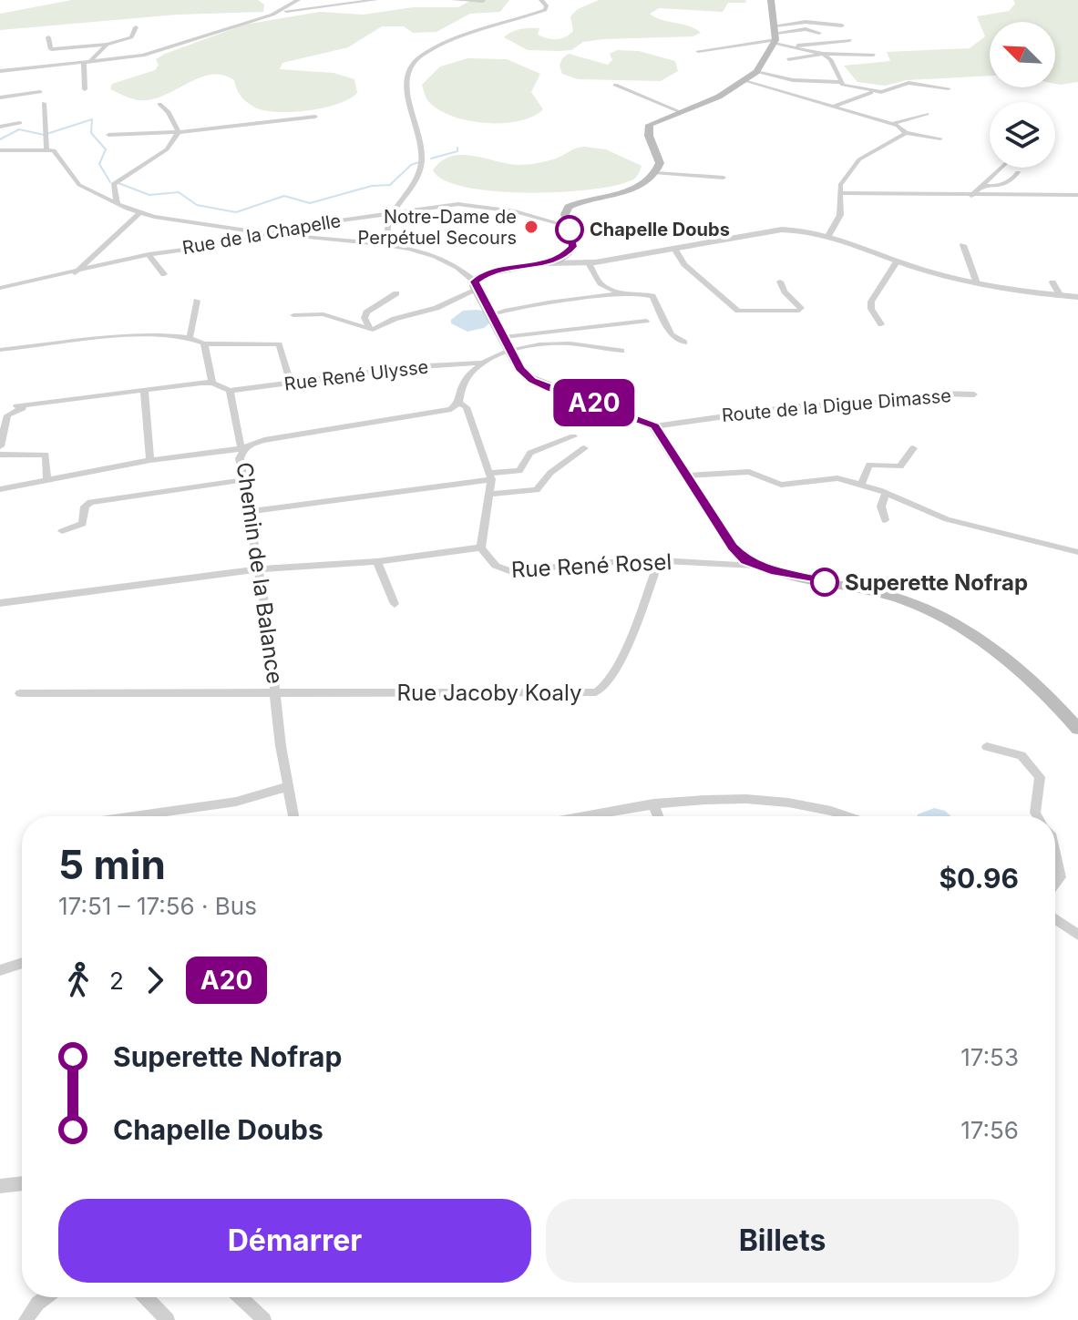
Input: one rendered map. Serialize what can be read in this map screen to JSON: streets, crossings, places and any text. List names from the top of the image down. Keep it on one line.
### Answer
{"streets":{"street":["Rue de la Chapelle","Rue René Ulysse","Route de la Digue Dimasse","Rue René Rosel","Chemin de la Balance","Rue Jacoby Koaly"]},"crossings":[["Rue René Rosel","Rue Jacoby Koaly"],["Chemin de la Balance","Rue Jacoby Koaly"]],"places":["Notre-Dame de Perpétuel Secours","Chapelle Doubs","Superette Nofrap"],"lines":["bus line A20"],"north":"top left","page":{"on_map":"A20","heading":["5 min","17:51 – 17:56 · Bus","$0.96"],"legs":["2","A20"],"list":[{"name":"Superette Nofrap","value":"17:53"},{"name":"Chapelle Doubs","value":"17:56"}],"buttons":["Démarrer","Billets"]}}
